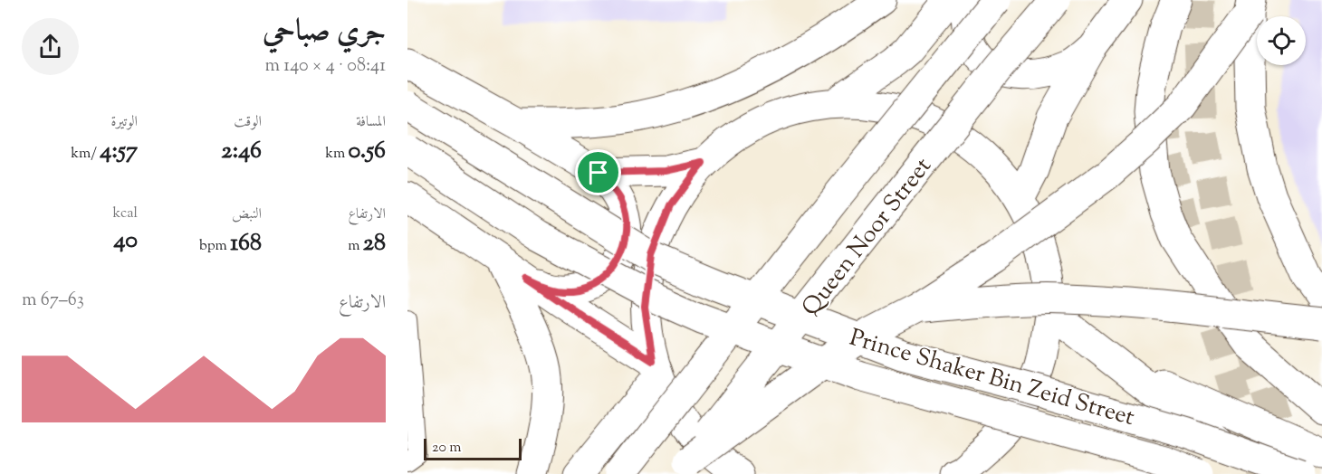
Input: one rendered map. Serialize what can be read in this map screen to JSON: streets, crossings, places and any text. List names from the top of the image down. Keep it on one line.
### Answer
{"streets":{"main road":["Queen Noor Street","Prince Shaker Bin Zeid Street"]},"scale_bar":"20 m","page":{"heading":["جري صباحي","08:41 · 4 × 140 m"],"stats":[["المسافة","0.56 km"],["الوقت","2:46"],["الوتيرة","4:57 /km"],["الارتفاع","28 m"],["النبض","168 bpm"],["kcal","40"]],"chart":["الارتفاع","63–67 m"],"scale":"20 m"}}
